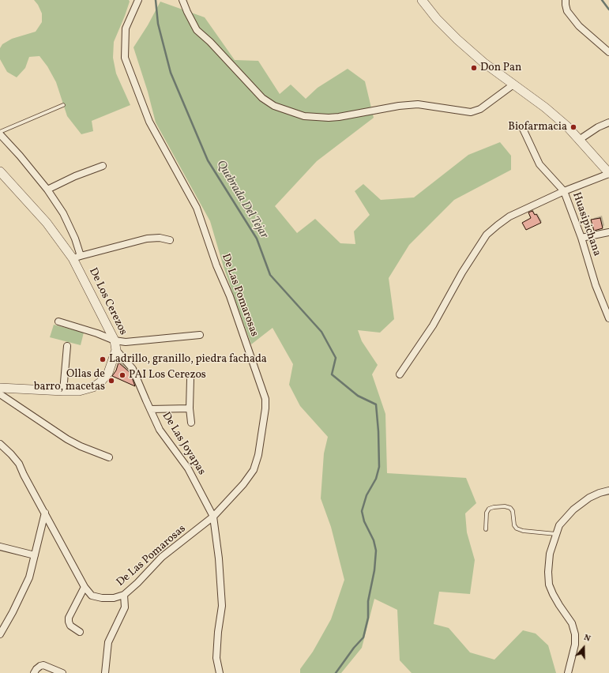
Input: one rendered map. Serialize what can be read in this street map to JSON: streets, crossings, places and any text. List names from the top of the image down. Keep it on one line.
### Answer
{"streets":{"street":["Huasipichana","De Las Pomarosas","De Los Cerezos","De Las Joyapas"]},"crossings":[["De Las Pomarosas","De Las Joyapas"],["De Los Cerezos","De Las Joyapas"]],"water":["Quebrada Del Tejar"],"places":["Don Pan","Biofarmacia","Ladrillo, granillo, piedra fachada","PAI Los Cerezos","Ollas de barro, macetas"],"north":"top"}
